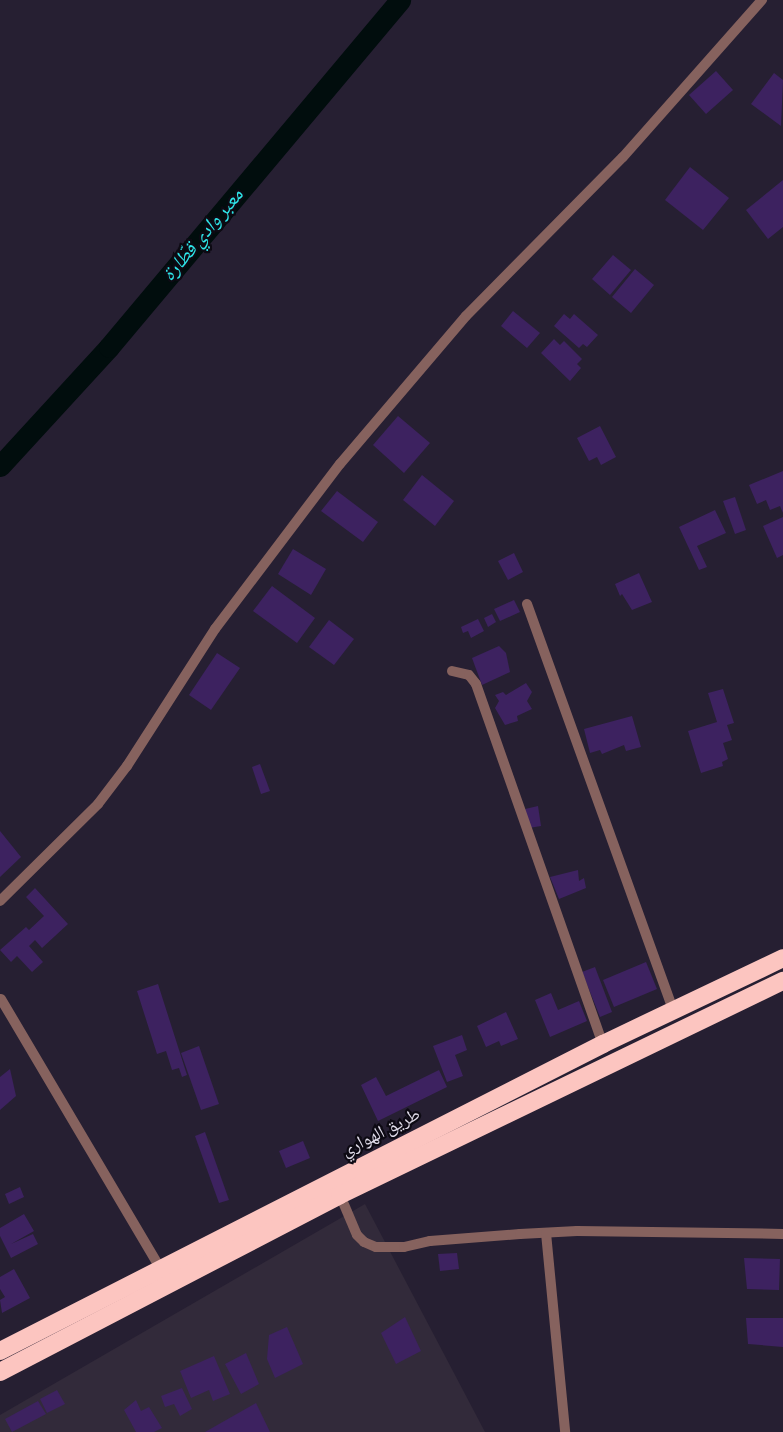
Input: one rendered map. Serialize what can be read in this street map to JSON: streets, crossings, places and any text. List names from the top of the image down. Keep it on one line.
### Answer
{"streets":{"highway":["طريق الهواري"]},"water":["معبر وادي قطّارة"]}
